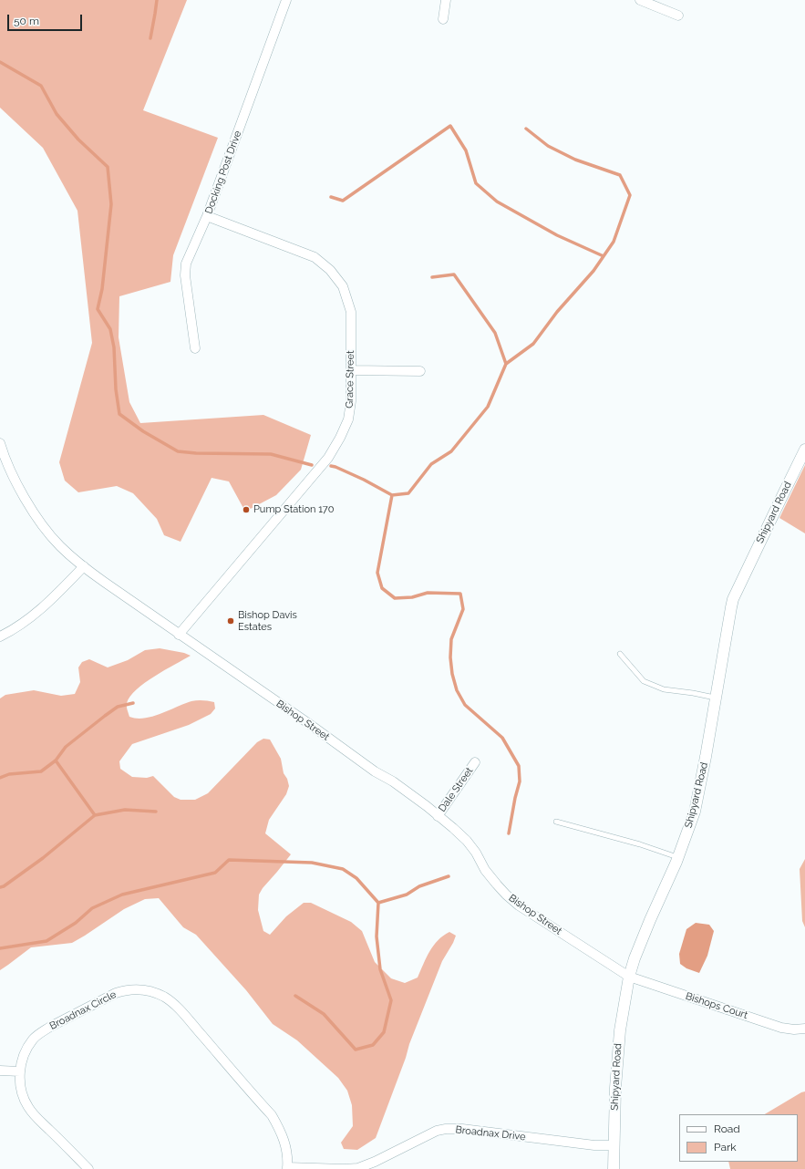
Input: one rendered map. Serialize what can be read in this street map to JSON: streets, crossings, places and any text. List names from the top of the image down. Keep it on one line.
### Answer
{"streets":{"street":["Docking Post Drive","Grace Street","Shipyard Road","Bishop Street","Dale Street","Bishops Court","Broadnax Circle","Broadnax Drive"]},"crossings":[["Docking Post Drive","Grace Street"],["Grace Street","Bishop Street"],["Shipyard Road","Bishop Street"],["Shipyard Road","Bishops Court"],["Shipyard Road","Broadnax Drive"],["Bishop Street","Dale Street"],["Bishop Street","Bishops Court"],["Broadnax Circle","Broadnax Drive"]],"places":["Pump Station 170","Bishop Davis Estates"],"legend":["Road","Park"],"scale_bar":"50 m"}
